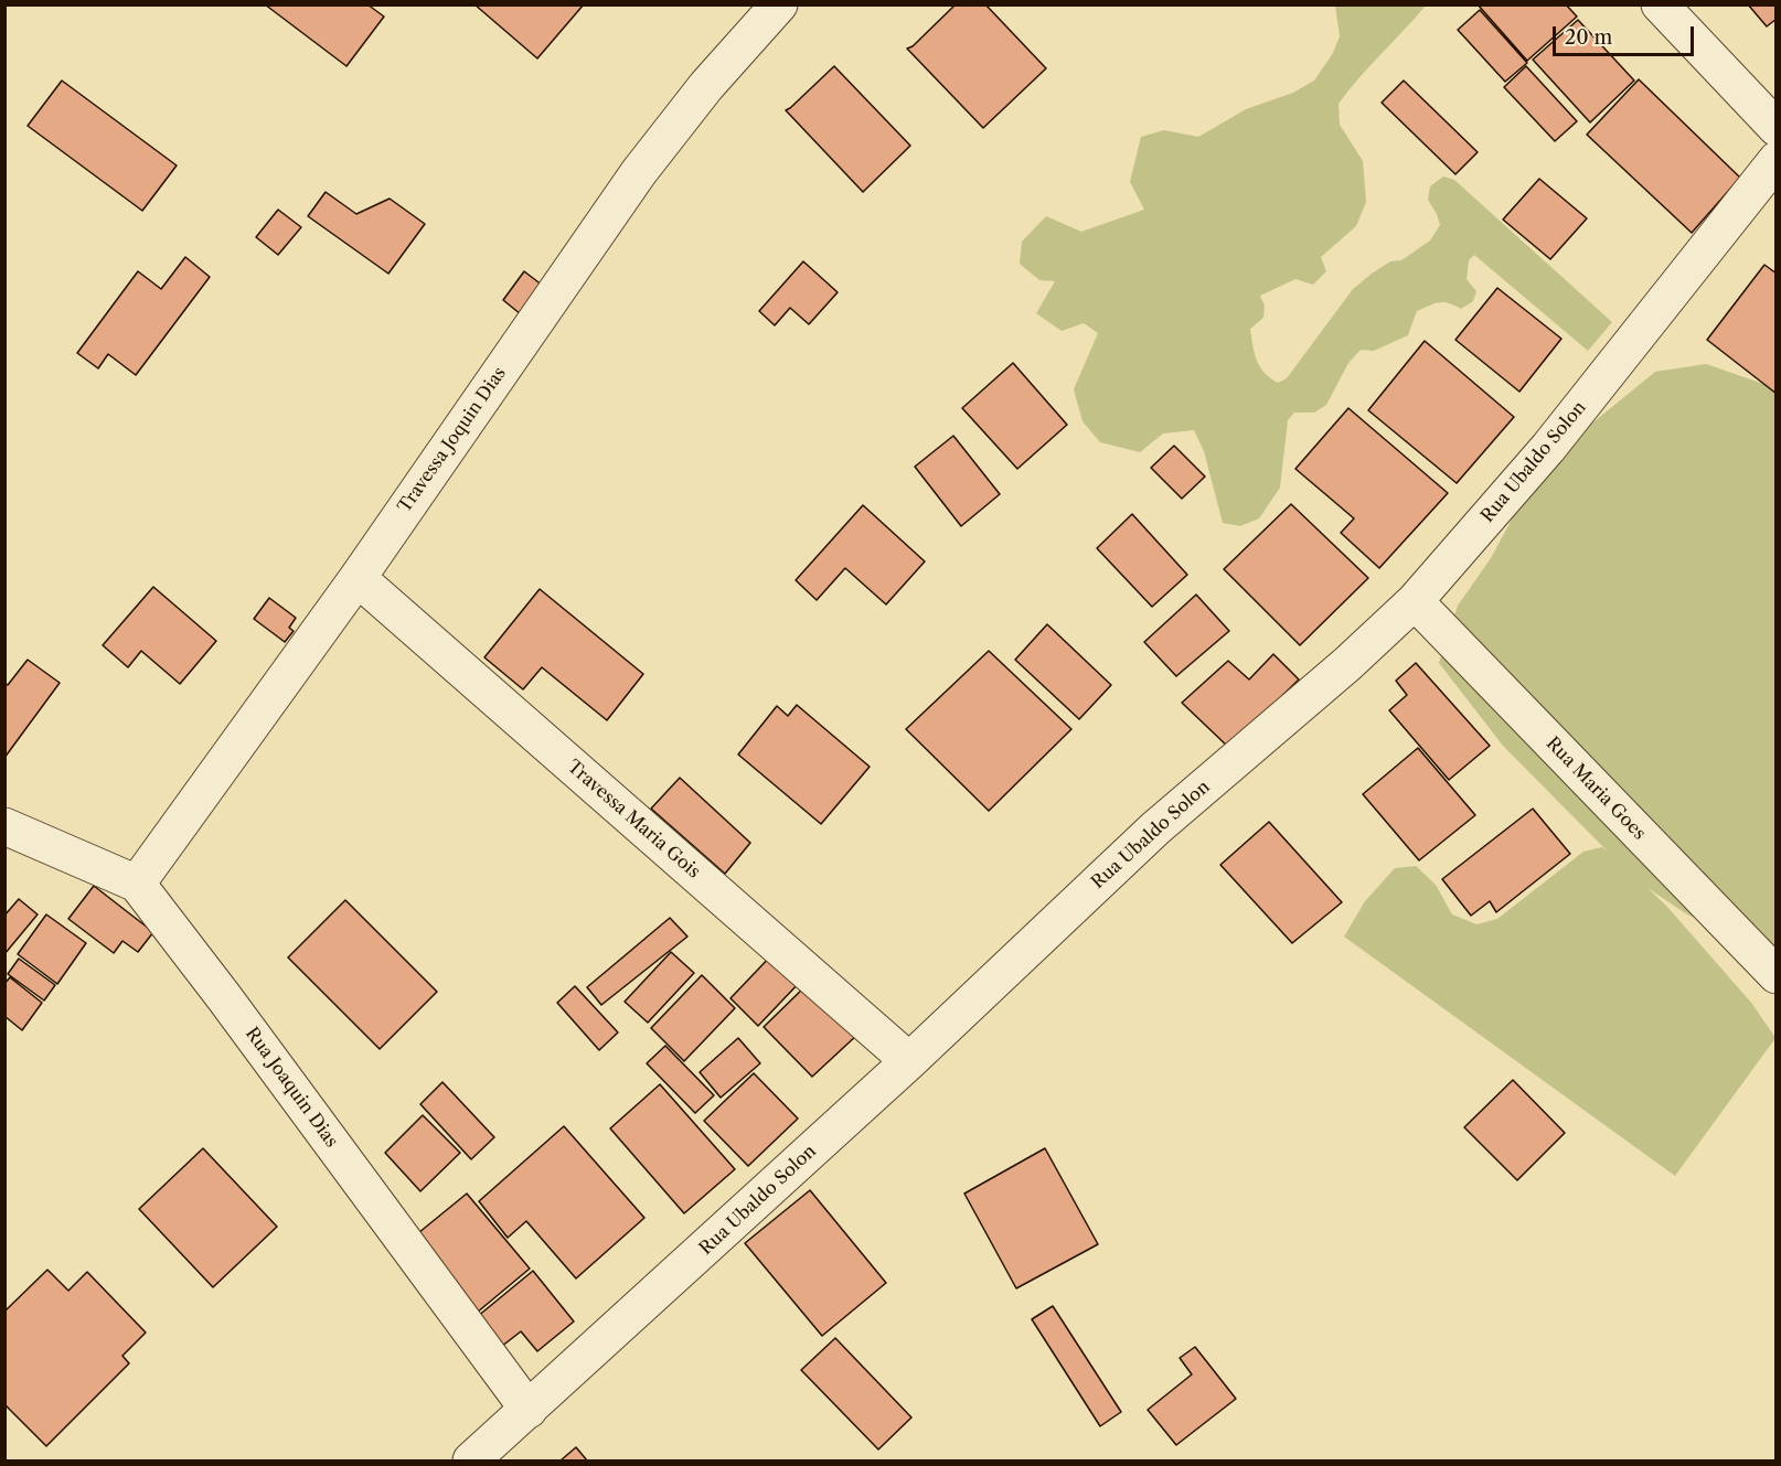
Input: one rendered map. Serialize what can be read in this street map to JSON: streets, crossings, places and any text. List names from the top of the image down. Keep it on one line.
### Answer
{"streets":{"street":["Travessa Joquin Dias","Rua Ubaldo Solon","Rua Maria Goes","Travessa Maria Gois","Rua Joaquin Dias"]},"crossings":[["Travessa Joquin Dias","Travessa Maria Gois"],["Travessa Joquin Dias","Rua Joaquin Dias"],["Rua Ubaldo Solon","Rua Maria Goes"],["Rua Ubaldo Solon","Travessa Maria Gois"],["Rua Ubaldo Solon","Rua Joaquin Dias"]],"scale_bar":"20 m"}
